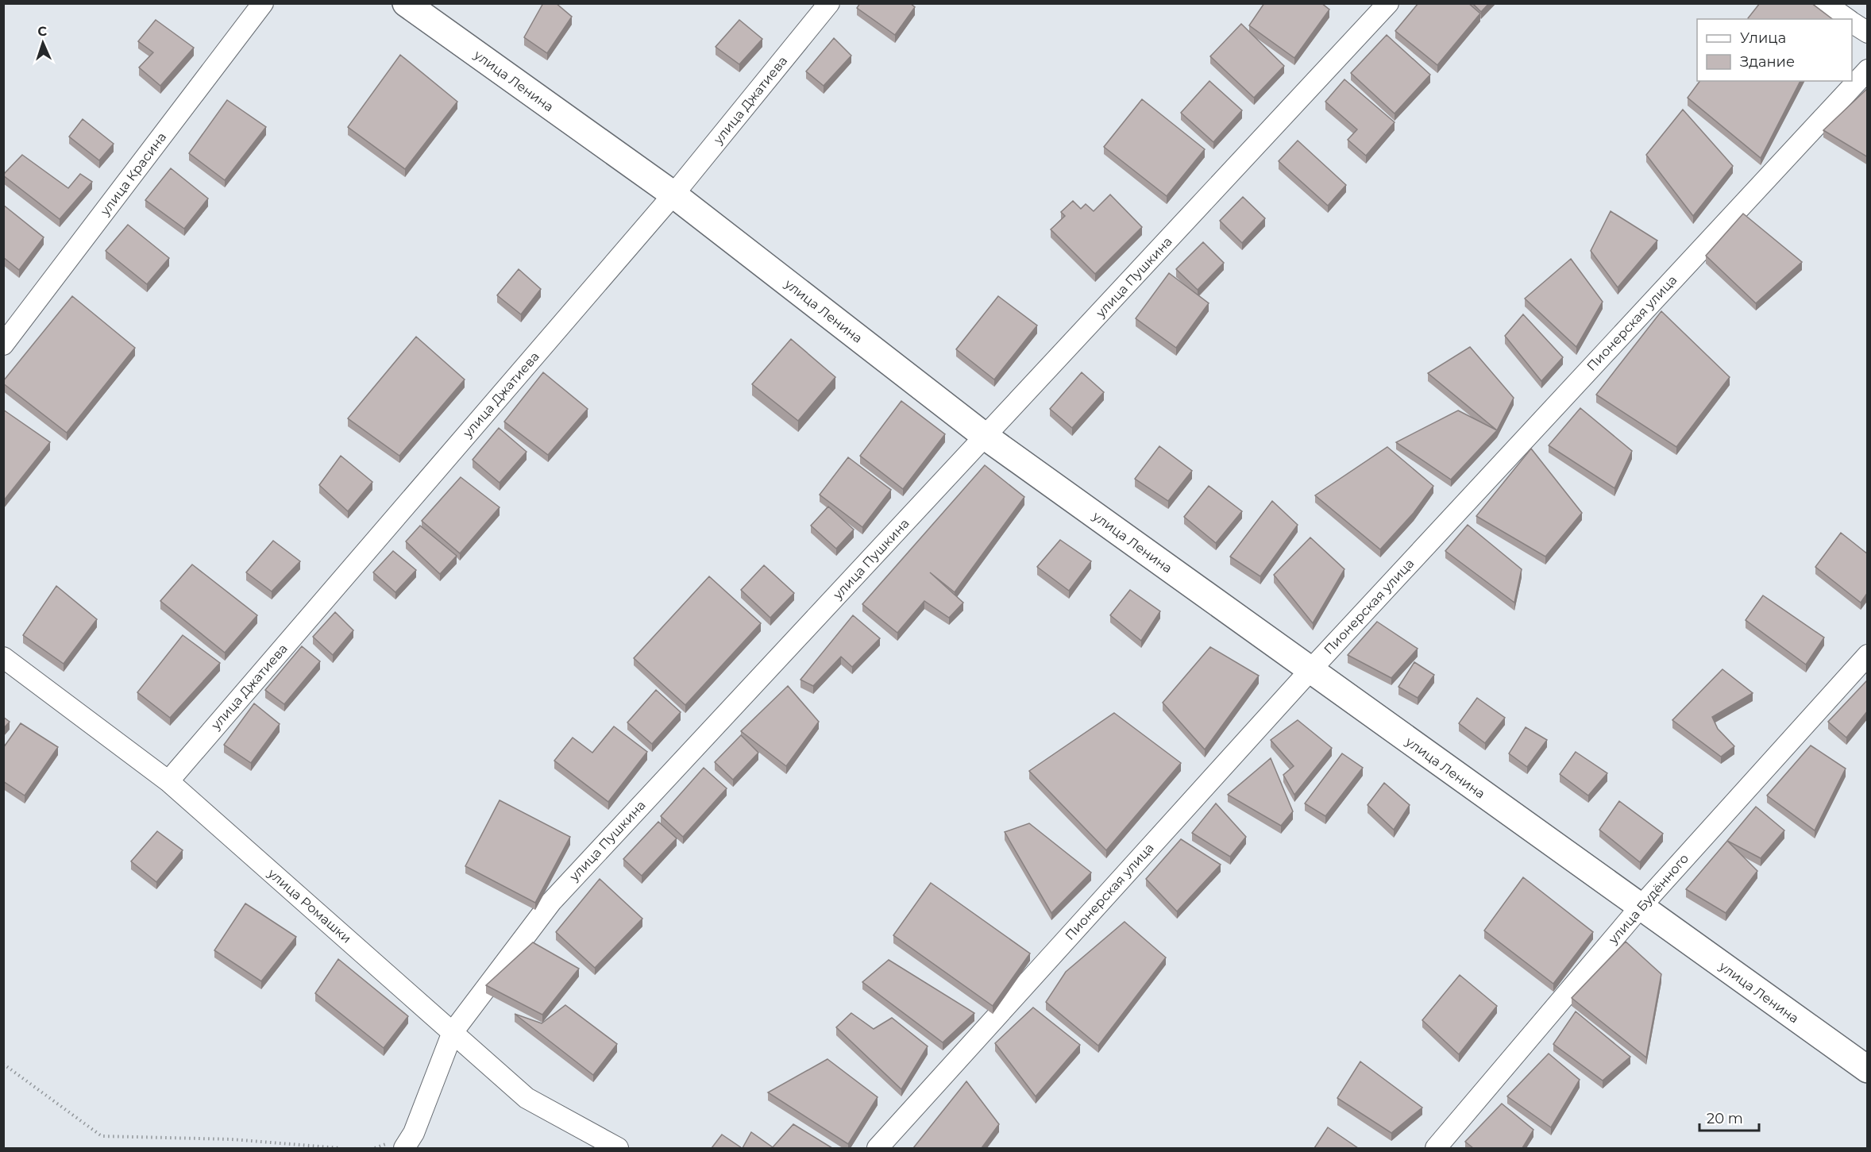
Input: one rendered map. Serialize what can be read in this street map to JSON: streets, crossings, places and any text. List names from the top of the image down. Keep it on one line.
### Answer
{"streets":{"street":["улица Ленина","улица Джатиева","улица Красина","улица Пушкина","Пионерская улица","улица Будённого","улица Ромашки"]},"crossings":[["улица Ленина","улица Джатиева"],["улица Ленина","улица Пушкина"],["улица Ленина","Пионерская улица"],["улица Ленина","улица Будённого"],["улица Джатиева","улица Ромашки"],["улица Пушкина","улица Ромашки"]],"legend":["Улица","Здание"],"scale_bar":"20 m","north":"top"}
